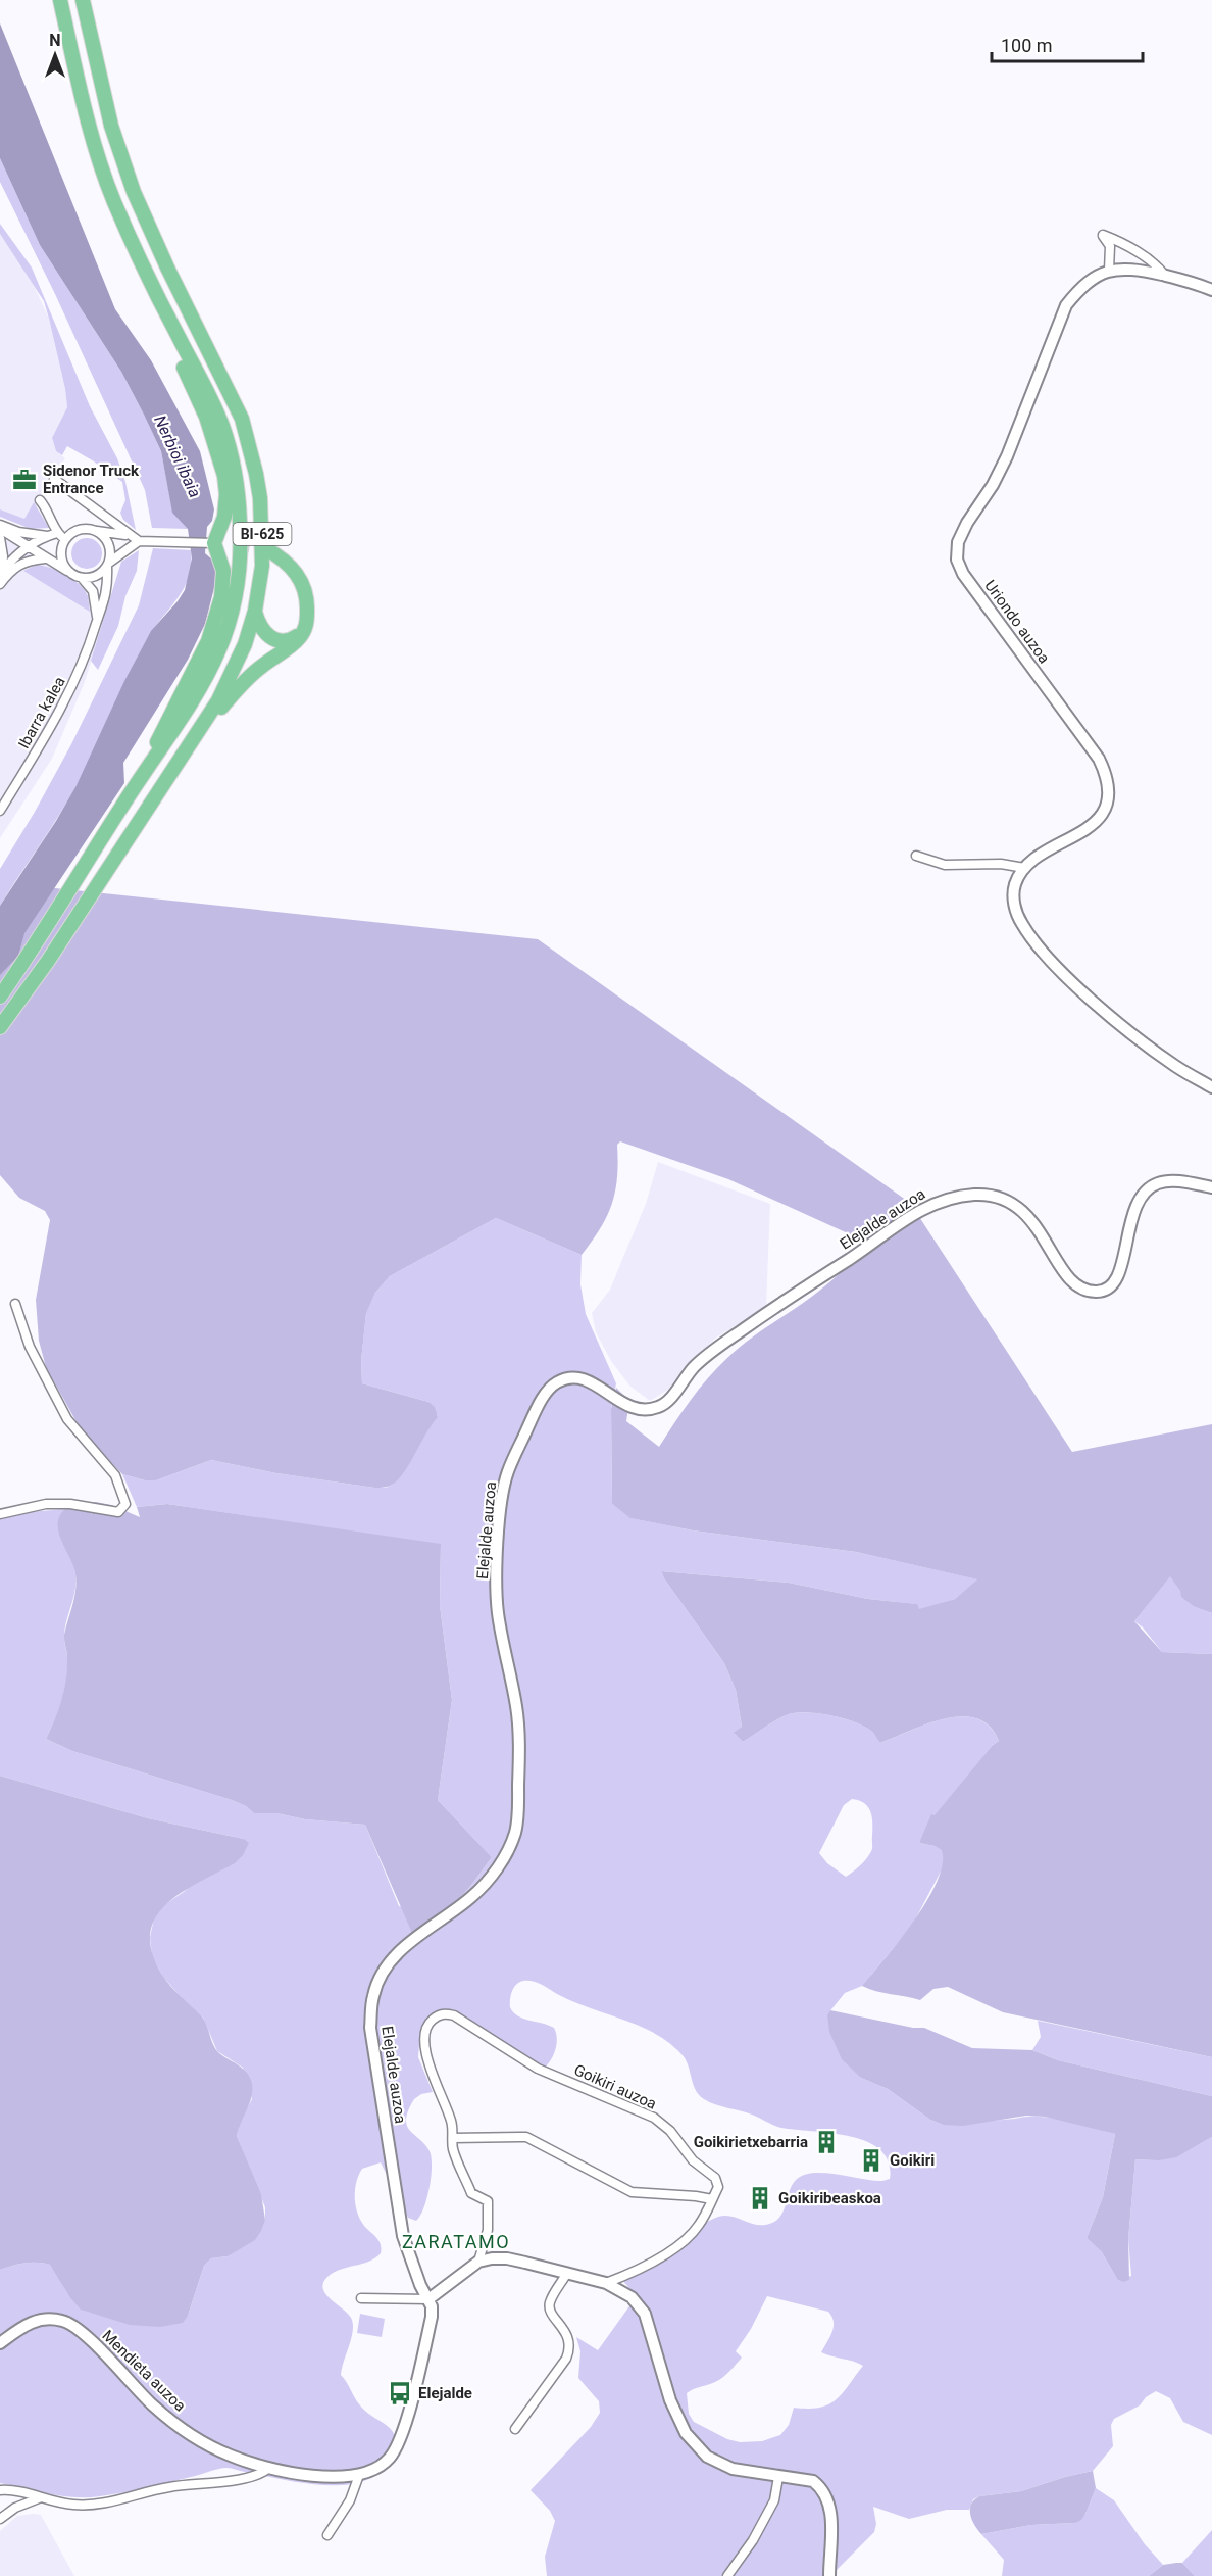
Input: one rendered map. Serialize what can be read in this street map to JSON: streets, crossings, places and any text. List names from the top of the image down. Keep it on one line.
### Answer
{"streets":{"main road":["BI-625"],"street":["Uriondo auzoa","Ibarra kalea","Elejalde auzoa","Goikiri auzoa","Mendieta auzoa"]},"districts":["ZARATAMO"],"water":["Nerbioi ibaia"],"places":{"office":["Sidenor Truck Entrance"],"building":["Goikirietxebarria","Goikiri","Goikiribeaskoa"],"bus stop":["Elejalde"]},"scale_bar":"100 m","north":"top"}
